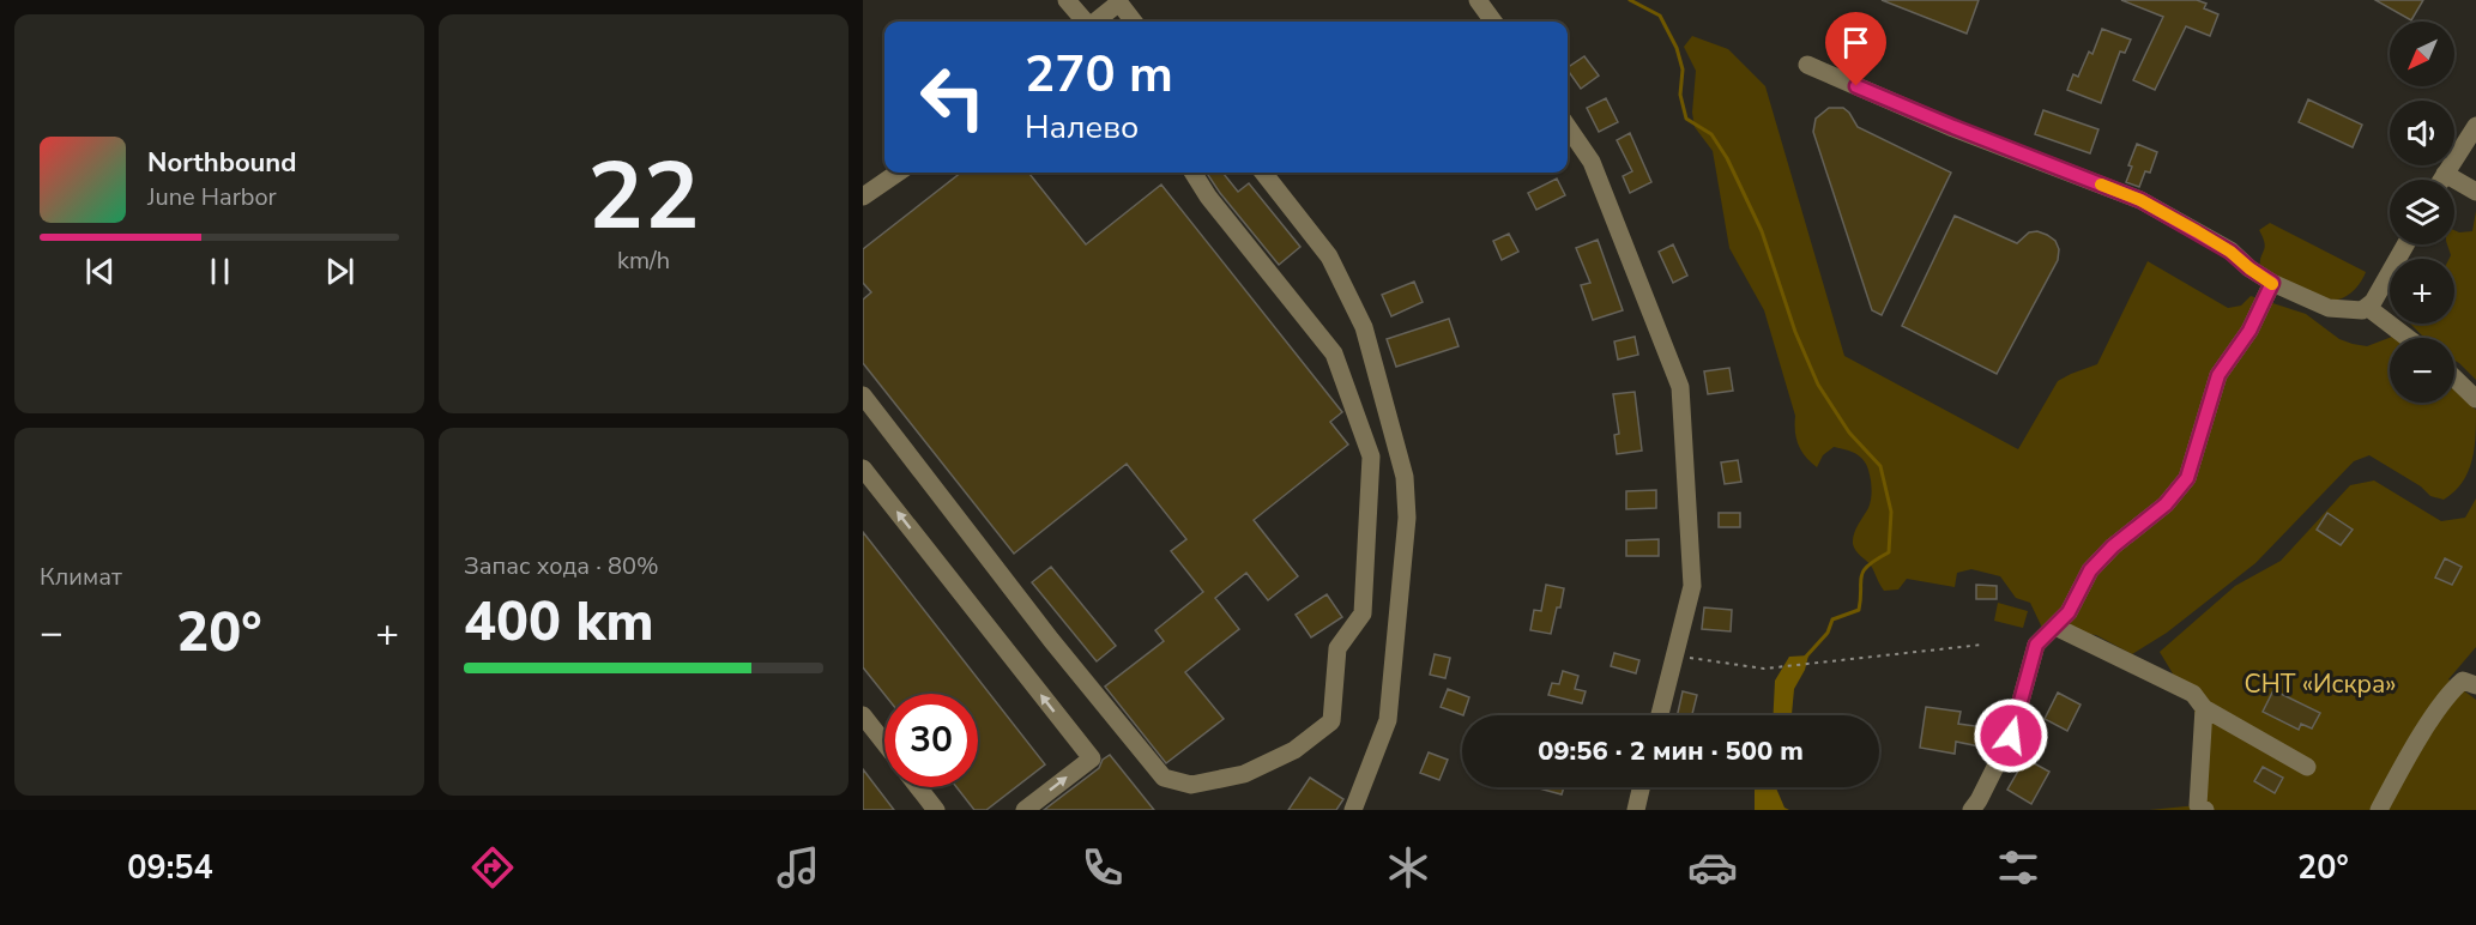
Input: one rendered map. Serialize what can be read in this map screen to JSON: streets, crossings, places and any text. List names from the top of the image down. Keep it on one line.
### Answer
{"parks":["СНТ «Искра»"],"north":"bottom left","page":{"tile":[["22","km/h"],"Климат",["Запас хода · 80%","400 km"]],"map_buttons":["+","−"],"turn":["270 m","Налево"],"song":["Northbound","June Harbor"],"heat":["−","20°","+"],"limit":"30","trip":"09:56 · 2 мин · 500 m","tabs":["09:54","20°"]}}
